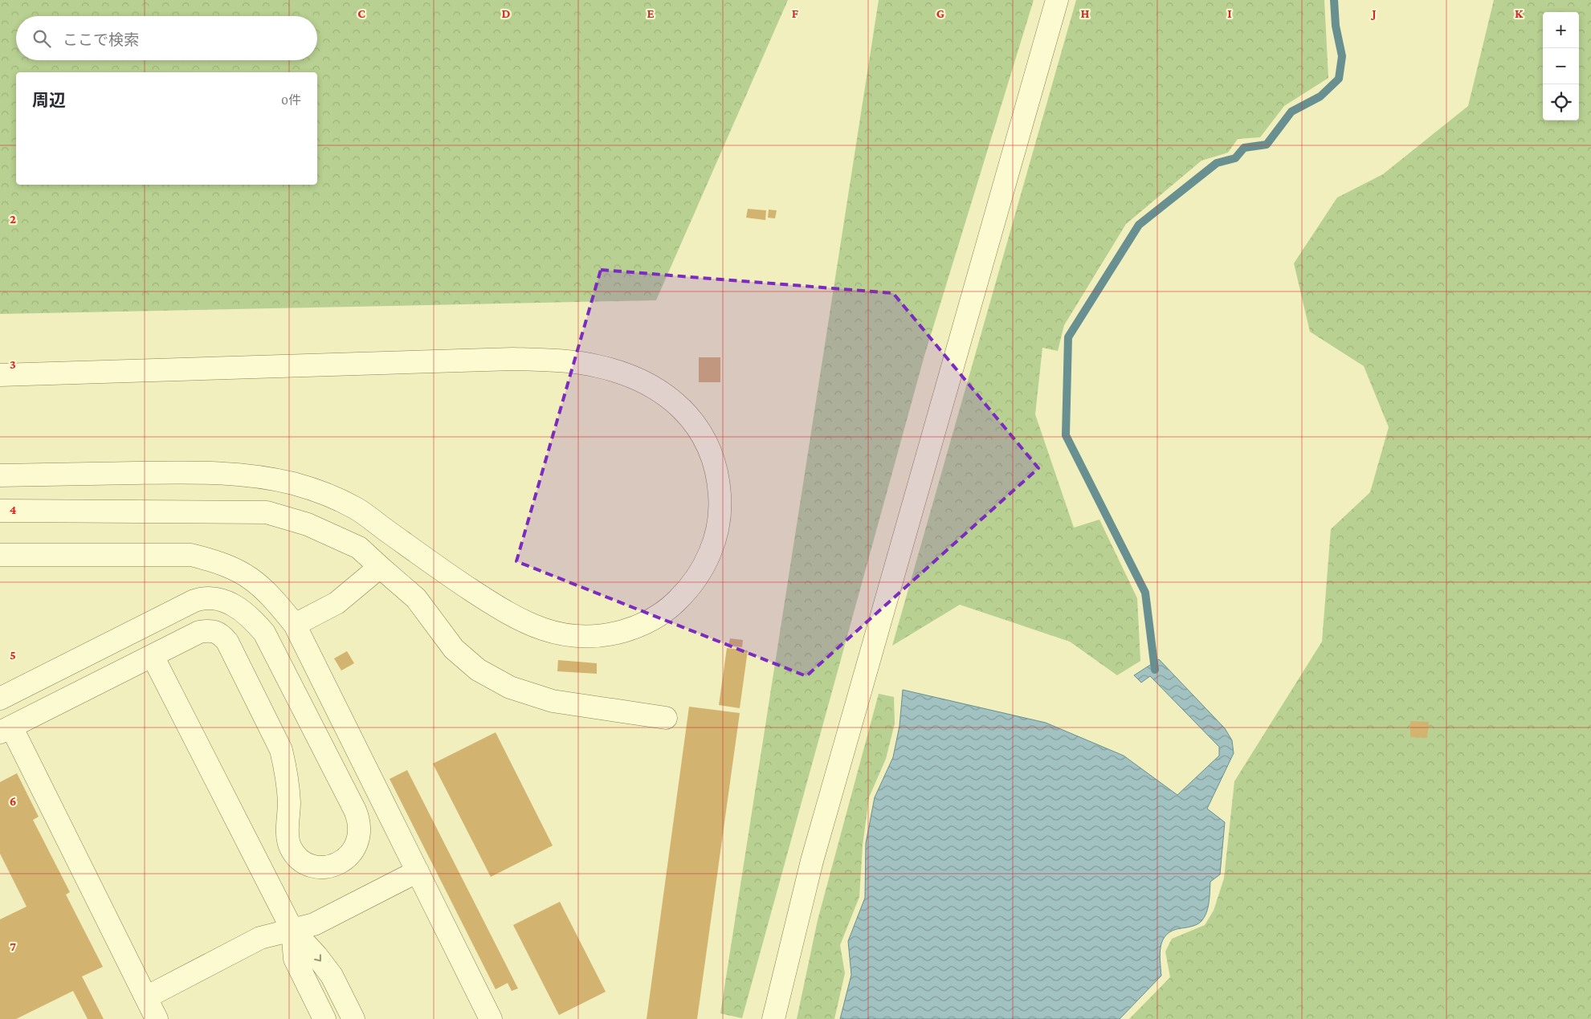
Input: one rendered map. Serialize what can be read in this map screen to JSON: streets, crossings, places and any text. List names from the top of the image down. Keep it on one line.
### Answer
{"page":{"map_buttons":["+","−"],"search":"ここで検索","heading":["周辺","0件"]},"grid":{"columns":["C","D","E","F","G","H","I","J","K"],"rows":["2","3","4","5","6","7"]}}
